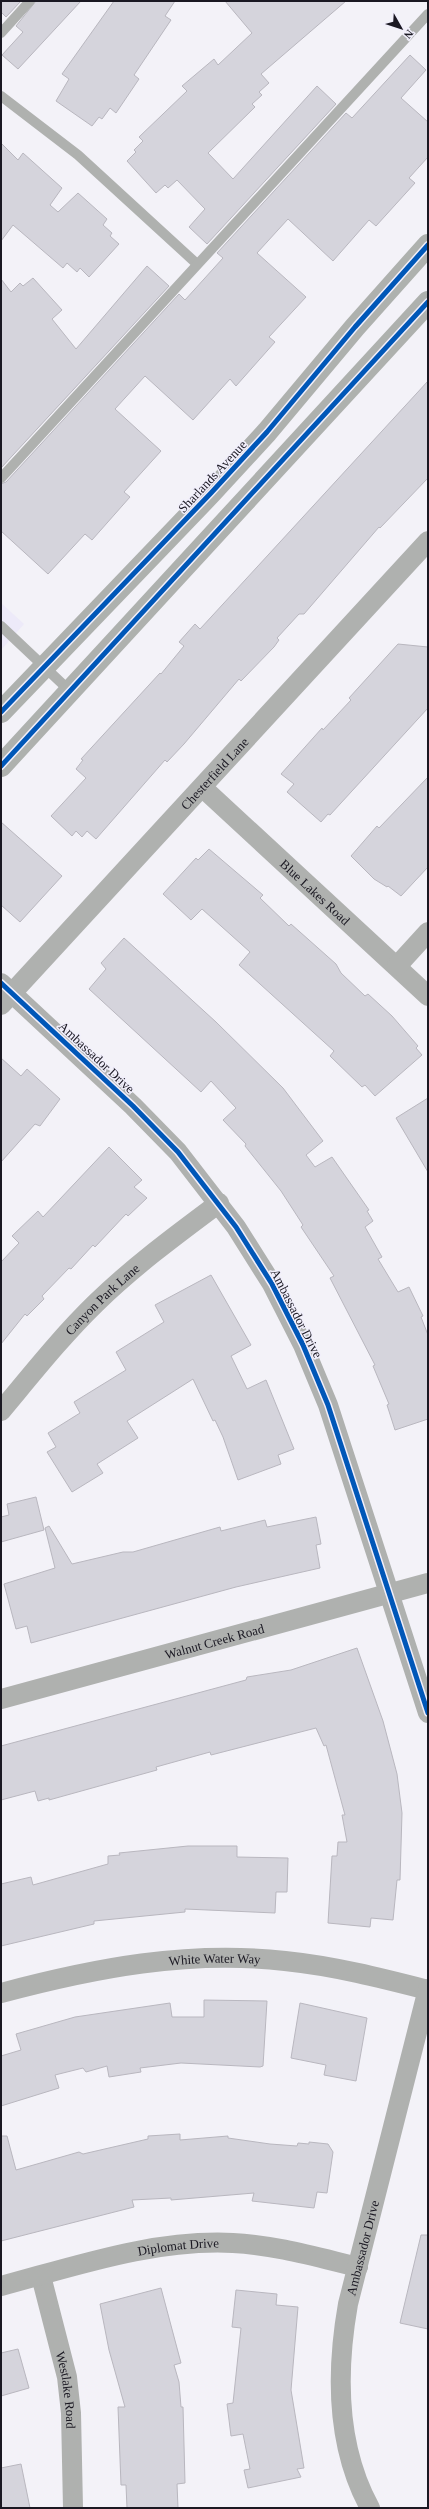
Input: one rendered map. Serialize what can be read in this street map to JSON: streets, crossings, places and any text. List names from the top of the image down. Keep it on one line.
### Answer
{"streets":{"main road":["Sharlands Avenue"],"street":["Chesterfield Lane","Blue Lakes Road","Ambassador Drive","Canyon Park Lane","Walnut Creek Road","White Water Way","Diplomat Drive","Westlake Road"]},"crossings":[["Chesterfield Lane","Blue Lakes Road"],["Chesterfield Lane","Ambassador Drive"],["Ambassador Drive","Canyon Park Lane"],["Ambassador Drive","Walnut Creek Road"],["Ambassador Drive","White Water Way"],["Ambassador Drive","Diplomat Drive"],["Diplomat Drive","Westlake Road"]],"north":"bottom right"}
